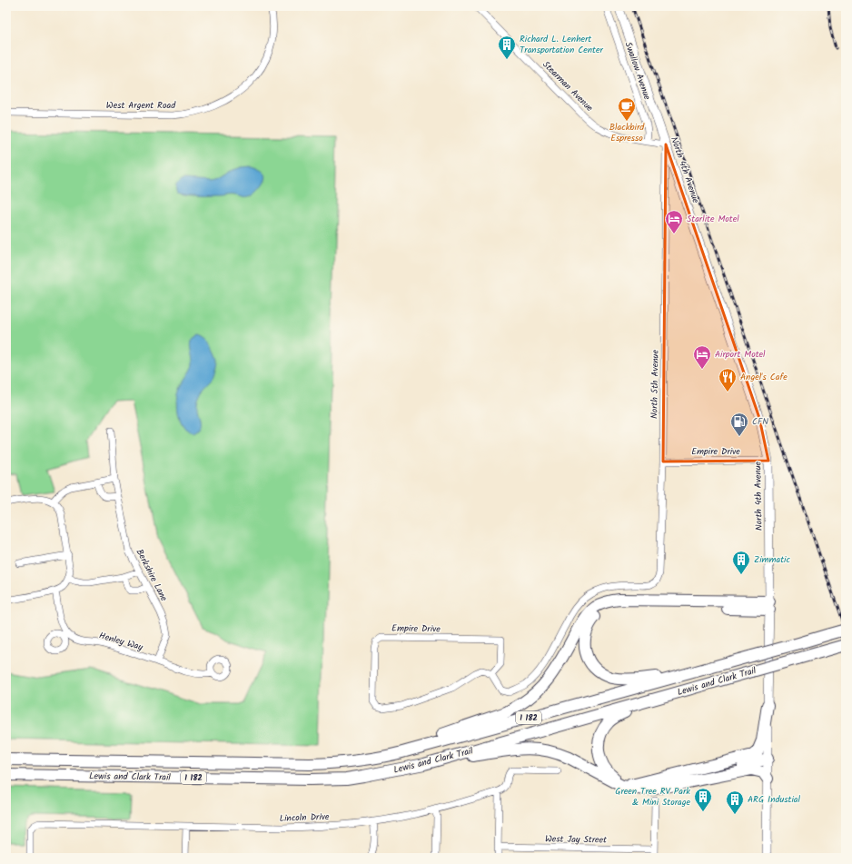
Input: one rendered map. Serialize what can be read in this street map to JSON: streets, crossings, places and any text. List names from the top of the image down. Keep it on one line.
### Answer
{"streets":{"highway":["Lewis and Clark Trail","I 182"],"main road":["North 4th Avenue"],"street":["Swallow Avenue","Stearman Avenue","West Argent Road","North 5th Avenue","Empire Drive","Berkshire Lane","Henley Way","Lincoln Drive","West Jay Street"]},"crossings":[["Swallow Avenue","Stearman Avenue"],["Stearman Avenue","North 4th Avenue"],["Stearman Avenue","North 5th Avenue"],["North 4th Avenue","North 5th Avenue"],["North 4th Avenue","Empire Drive"],["North 5th Avenue","Empire Drive"],["Berkshire Lane","Henley Way"]],"places":{"building":["Richard L. Lenhert Transportation Center","Zimmatic","Green Tree RV Park & Mini Storage","ARG Industial"],"cafe":["Blackbird Espresso"],"hotel":["Starlite Motel","Airport Motel"],"restaurant":["Angel's Cafe"],"fuel station":["CFN"]}}
